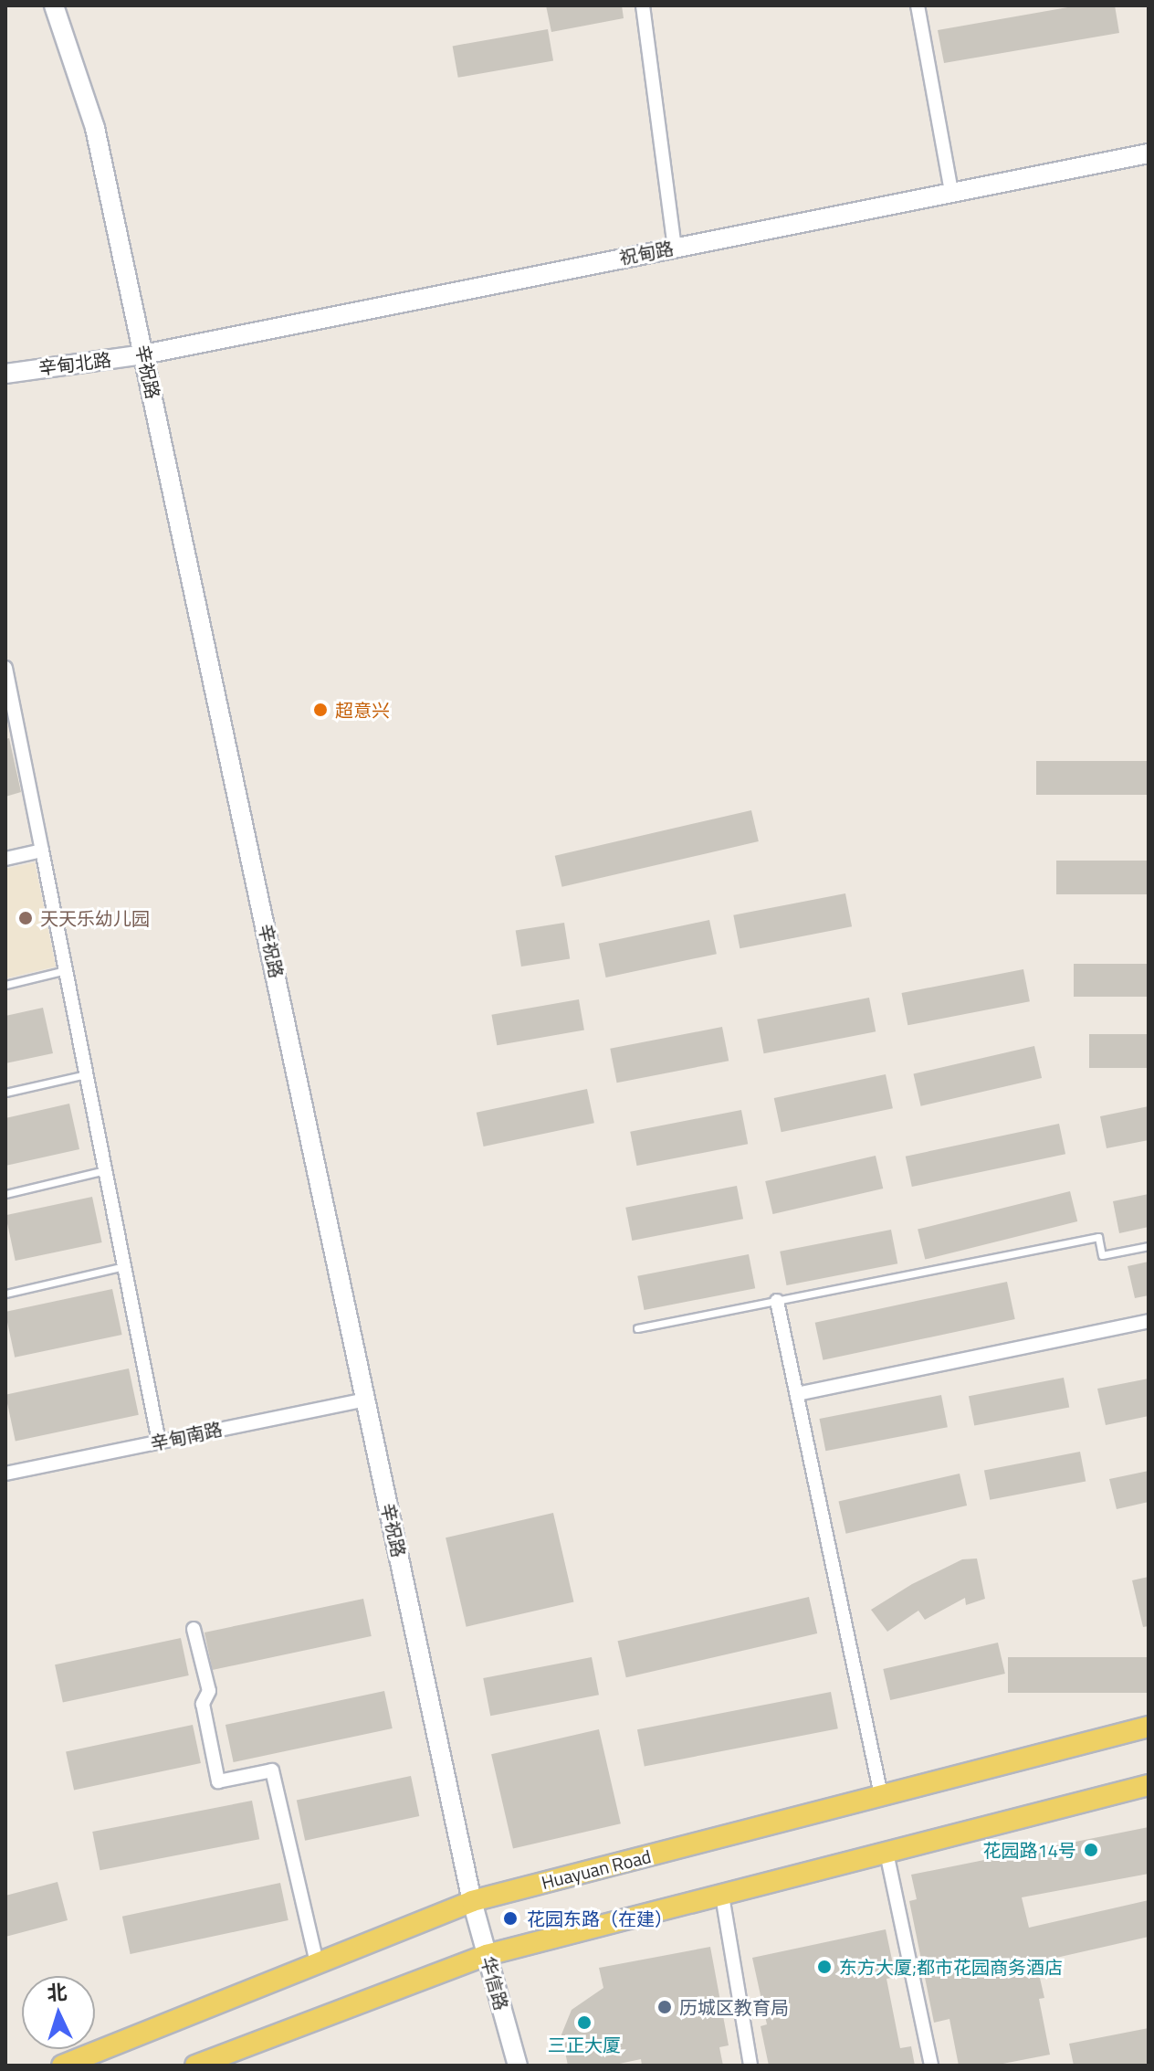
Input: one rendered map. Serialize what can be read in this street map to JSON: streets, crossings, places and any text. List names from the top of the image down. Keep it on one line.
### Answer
{"streets":{"main road":["祝甸路","辛甸北路","辛祝路","Huayuan Road","华信路"],"street":["辛甸南路"]},"crossings":[["祝甸路","辛甸北路"],["祝甸路","辛祝路"],["辛甸北路","辛祝路"],["辛祝路","辛甸南路"],["辛祝路","Huayuan Road"],["辛祝路","华信路"],["Huayuan Road","华信路"]],"places":["超意兴","天天乐幼儿园","花园路14号","花园东路（在建）","东方大厦;都市花园商务酒店","历城区教育局","三正大厦"],"north":"top"}
